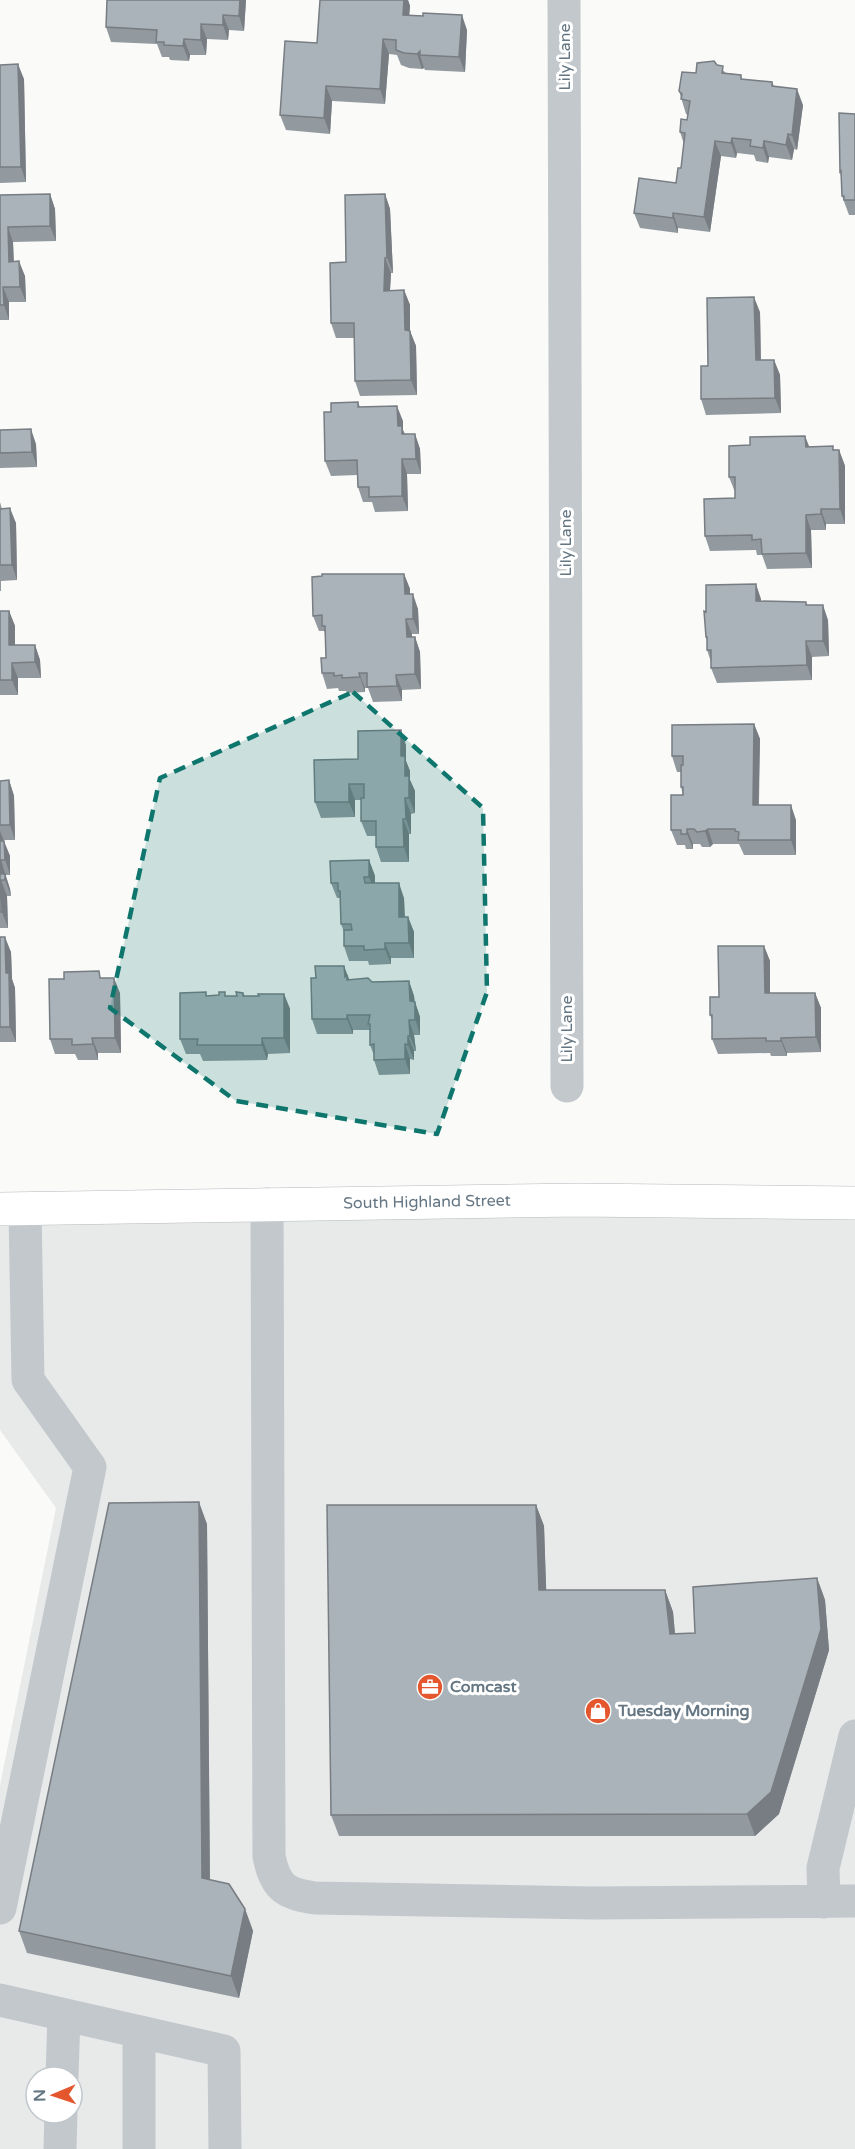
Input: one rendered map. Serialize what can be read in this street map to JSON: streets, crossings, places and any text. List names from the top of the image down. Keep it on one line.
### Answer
{"streets":{"main road":["South Highland Street"],"street":["Lily Lane"]},"places":{"office":["Comcast"],"shop":["Tuesday Morning"]},"north":"left"}
